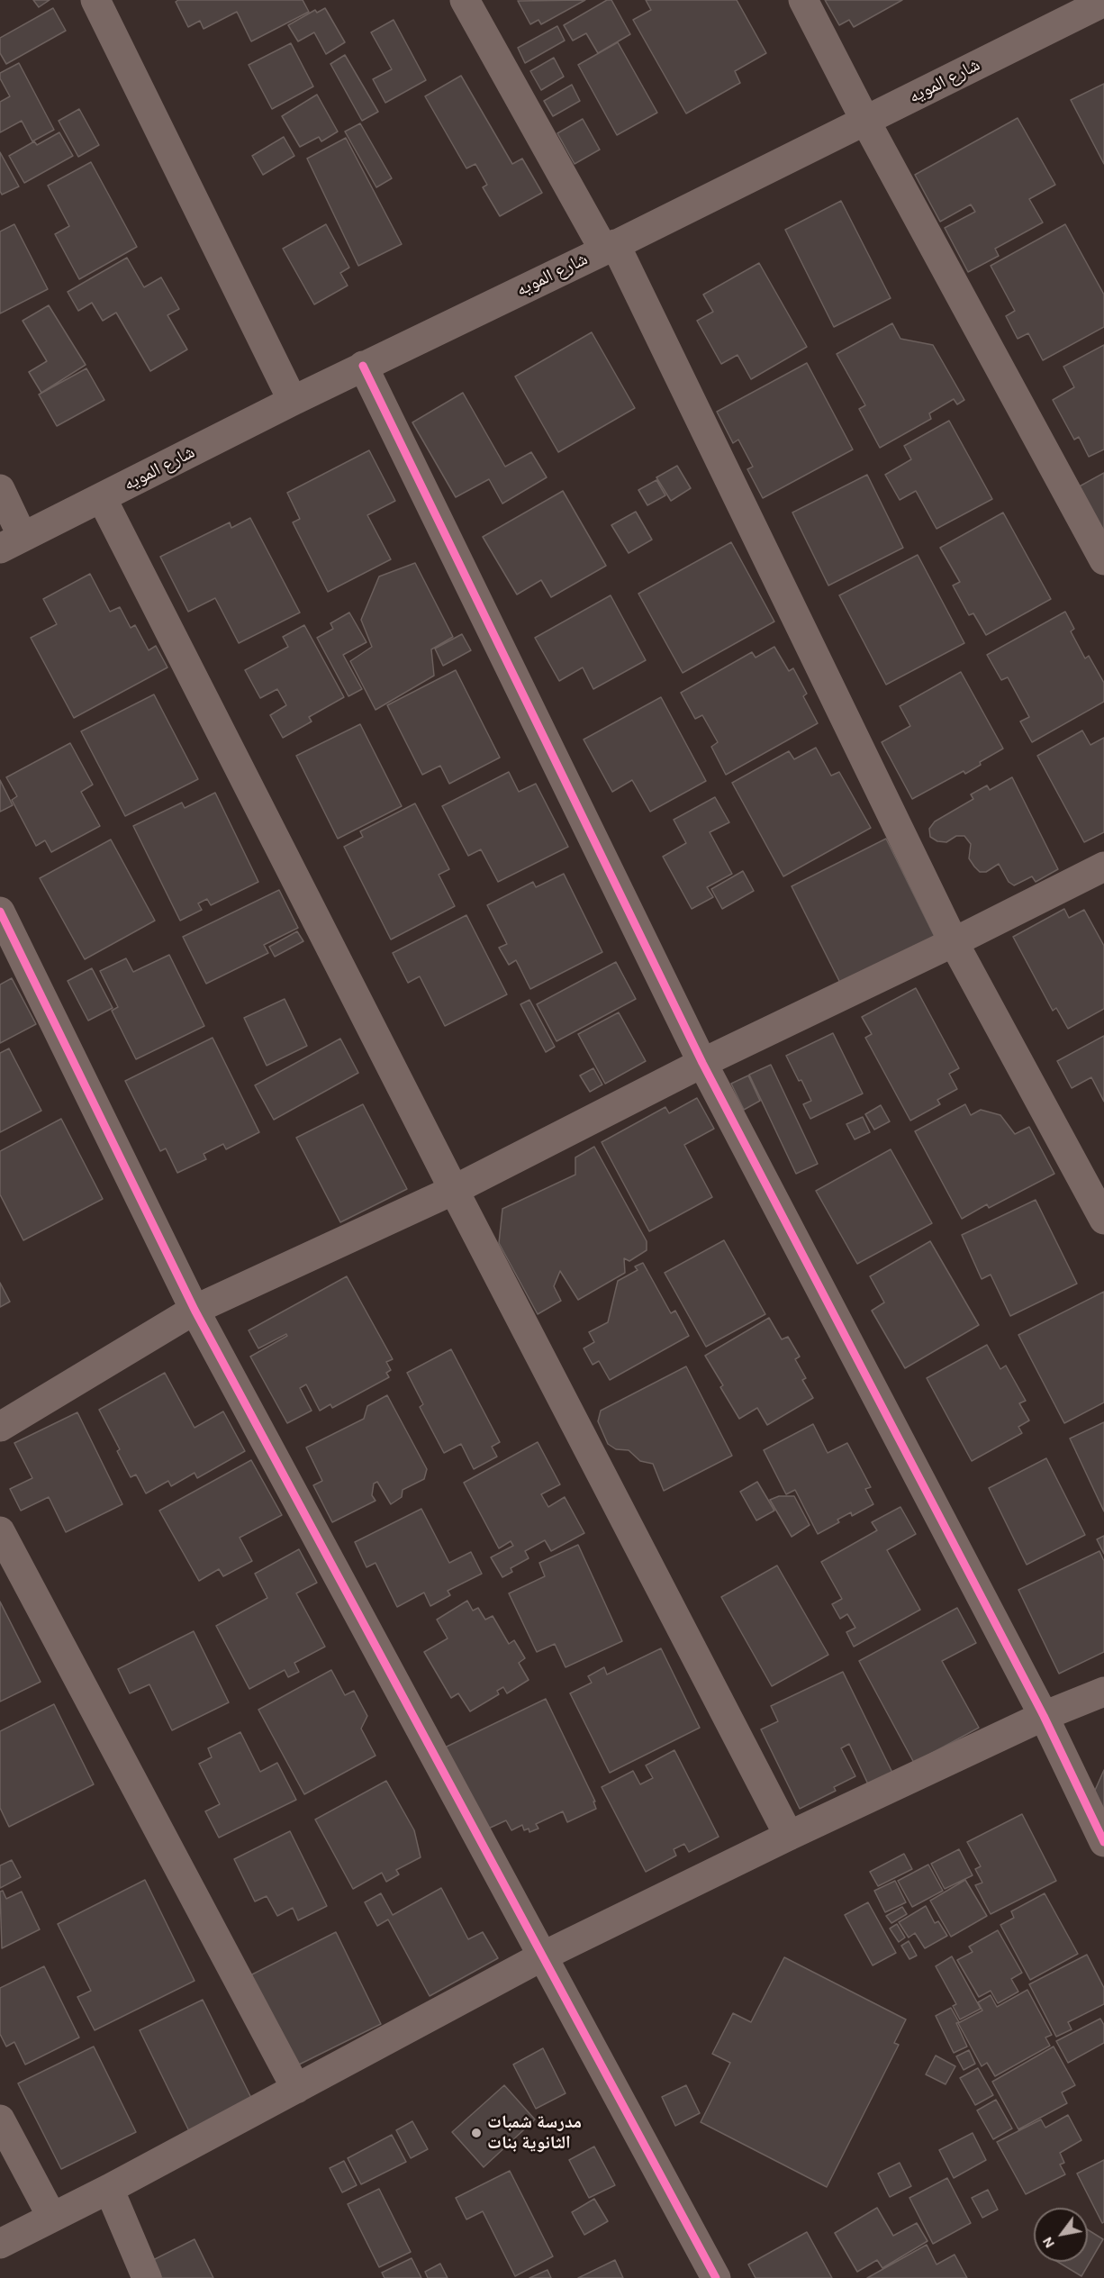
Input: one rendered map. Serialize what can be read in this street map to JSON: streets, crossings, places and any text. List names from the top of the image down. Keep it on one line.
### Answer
{"streets":{"street":["شارع المويه"]},"places":["مدرسة شمبات الثانوية بنات"],"north":"bottom left"}
